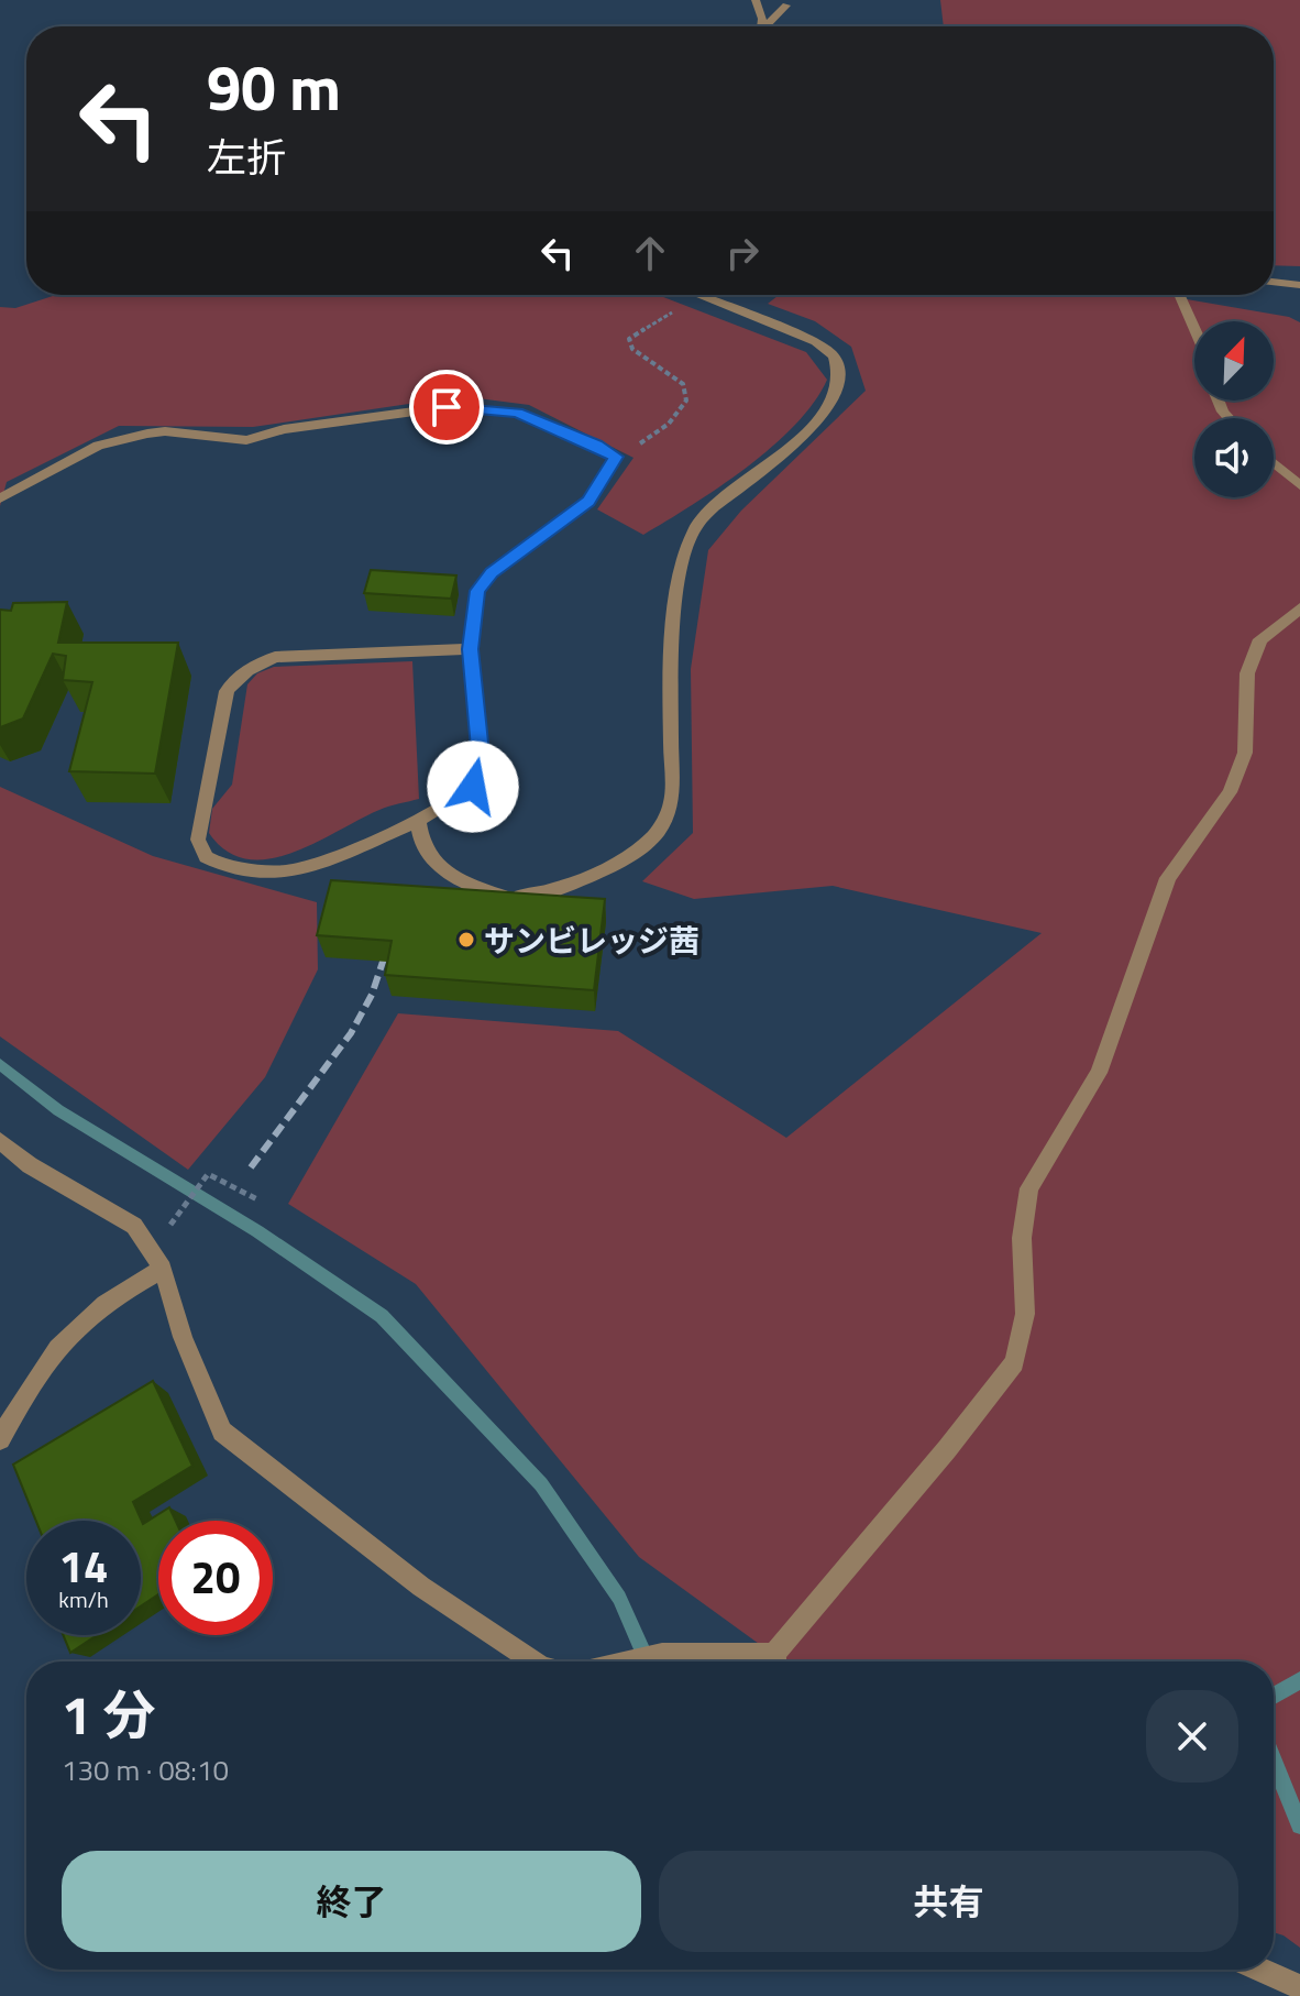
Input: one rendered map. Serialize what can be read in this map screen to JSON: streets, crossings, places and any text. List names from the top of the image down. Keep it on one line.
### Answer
{"places":["サンビレッジ茜"],"north":"top right","page":{"turn":["90 m","左折"],"speed":"14 km/h","limit":"20","heading":["1 分","130 m · 08:10"],"buttons":["終了","共有"]}}
